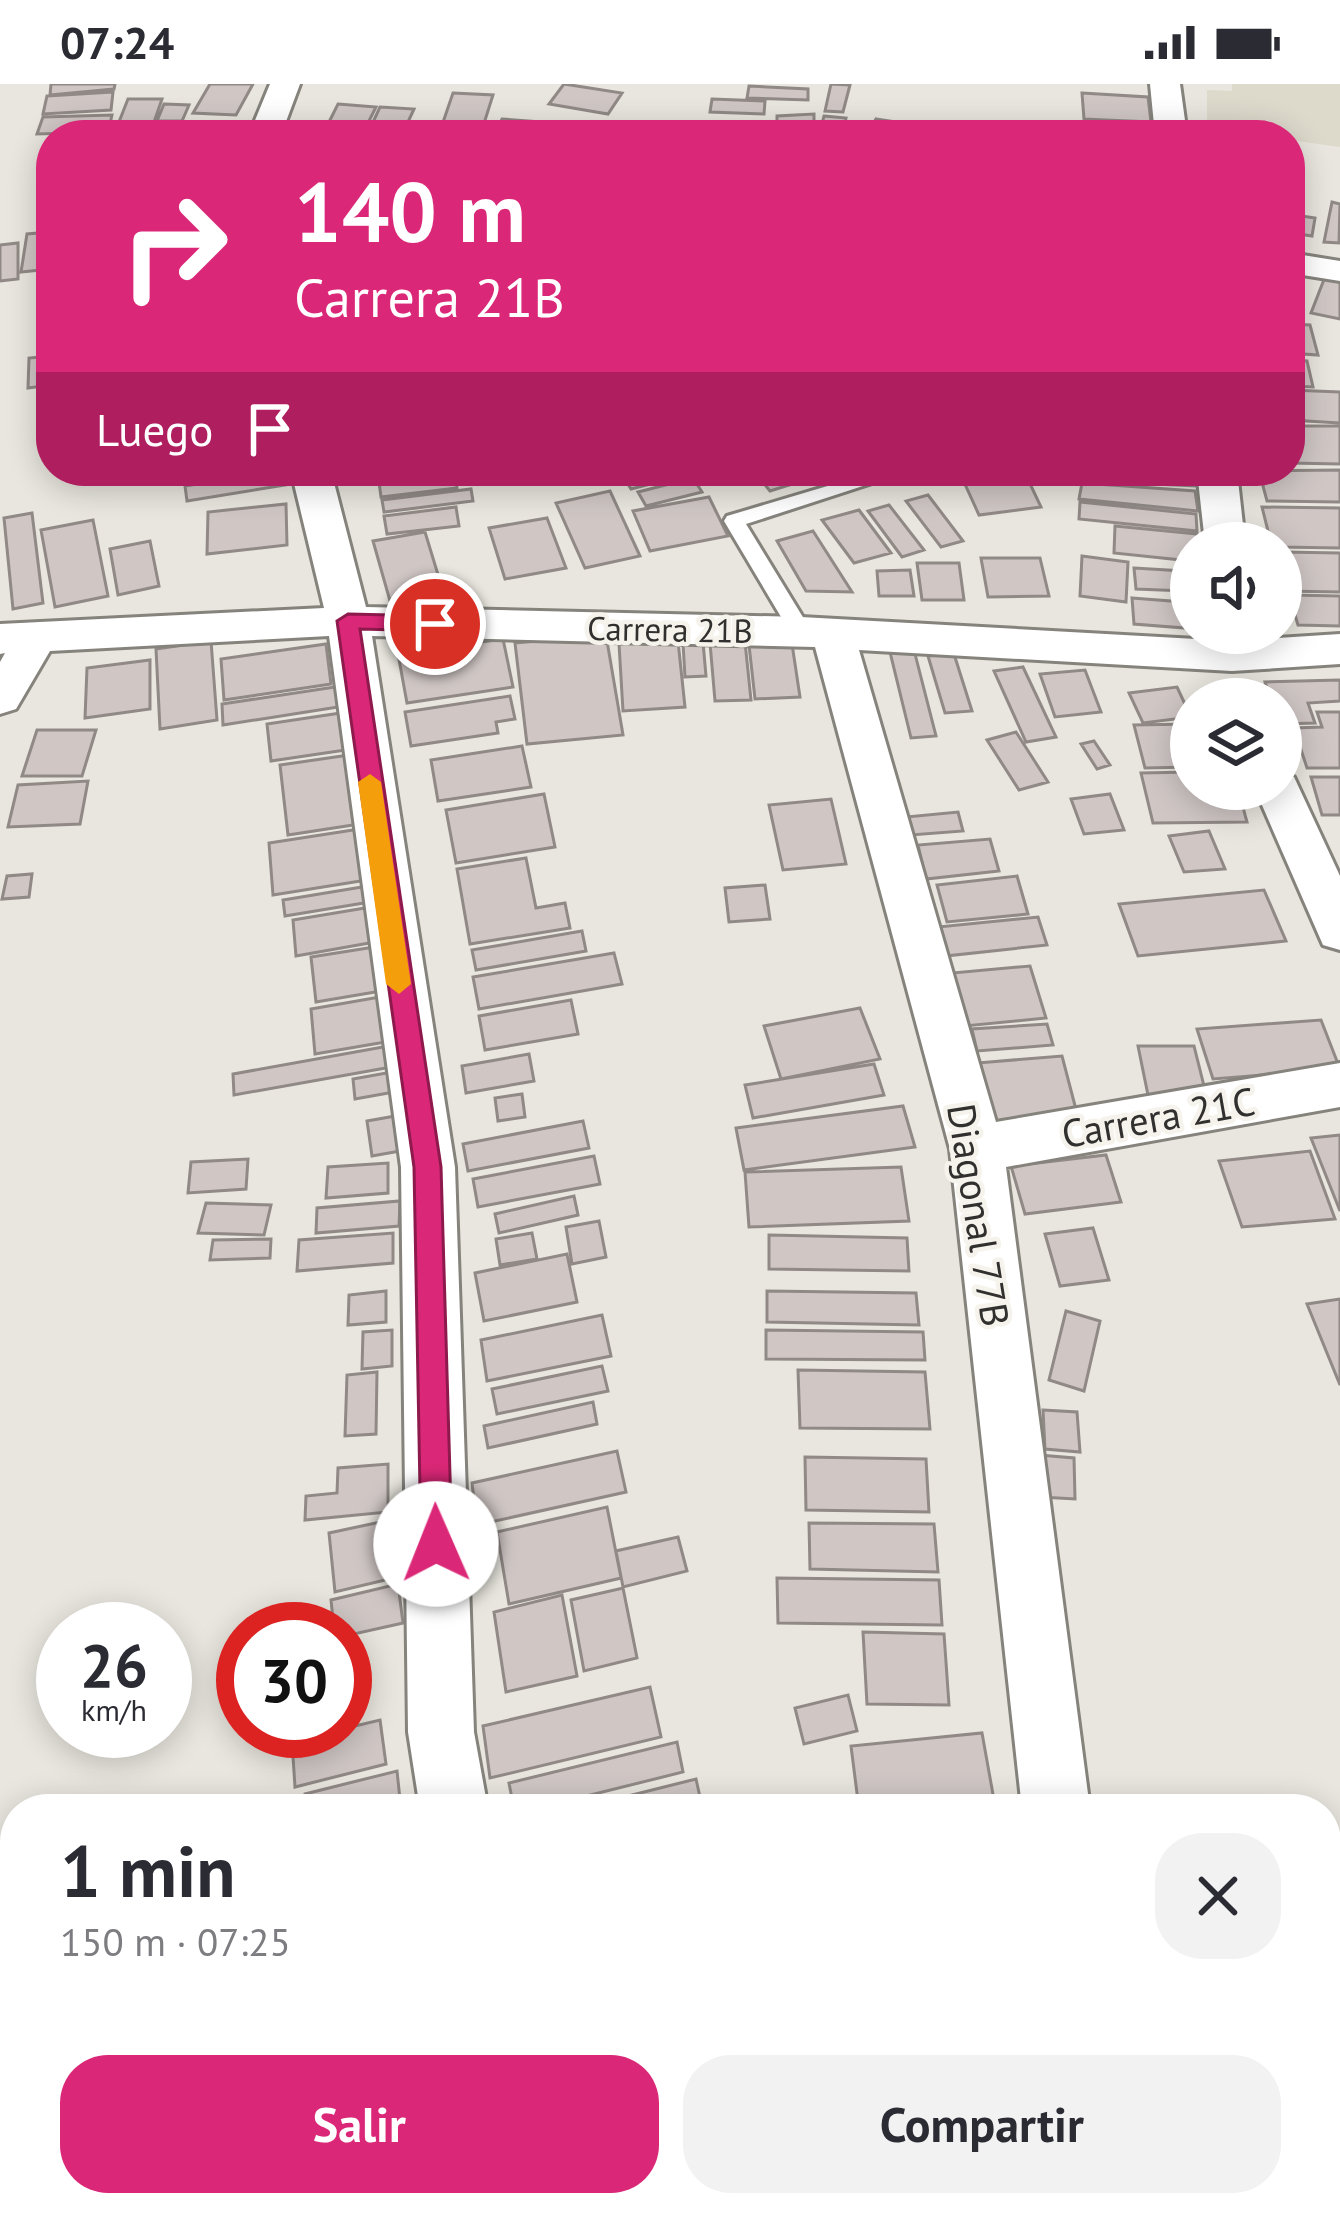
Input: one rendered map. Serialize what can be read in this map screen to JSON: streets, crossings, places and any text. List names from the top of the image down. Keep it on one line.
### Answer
{"streets":{"street":["Carrera 21B","Carrera 21C","Diagonal 77B"]},"crossings":[["Carrera 21B","Diagonal 77B"],["Carrera 21C","Diagonal 77B"]],"page":{"status":"07:24","turn":["140 m","Carrera 21B"],"then":"Luego","speed":"26 km/h","limit":"30","heading":["1 min","150 m · 07:25"],"buttons":["Salir","Compartir"]}}
